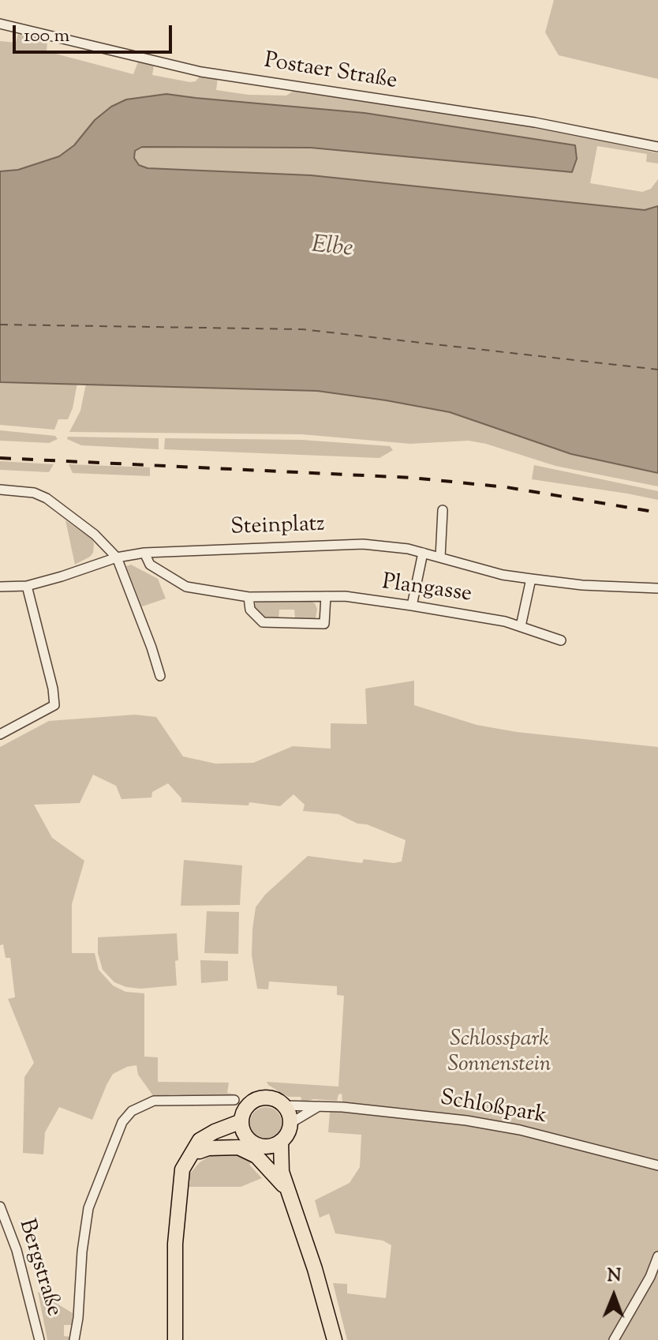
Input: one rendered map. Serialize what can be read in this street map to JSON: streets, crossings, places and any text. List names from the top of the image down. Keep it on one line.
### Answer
{"streets":{"street":["Postaer Straße","Steinplatz","Plangasse","Schloßpark","Bergstraße"]},"crossings":[["Steinplatz","Plangasse"]],"water":["Elbe"],"parks":["Schlosspark Sonnenstein"],"scale_bar":"100 m","north":"top"}
